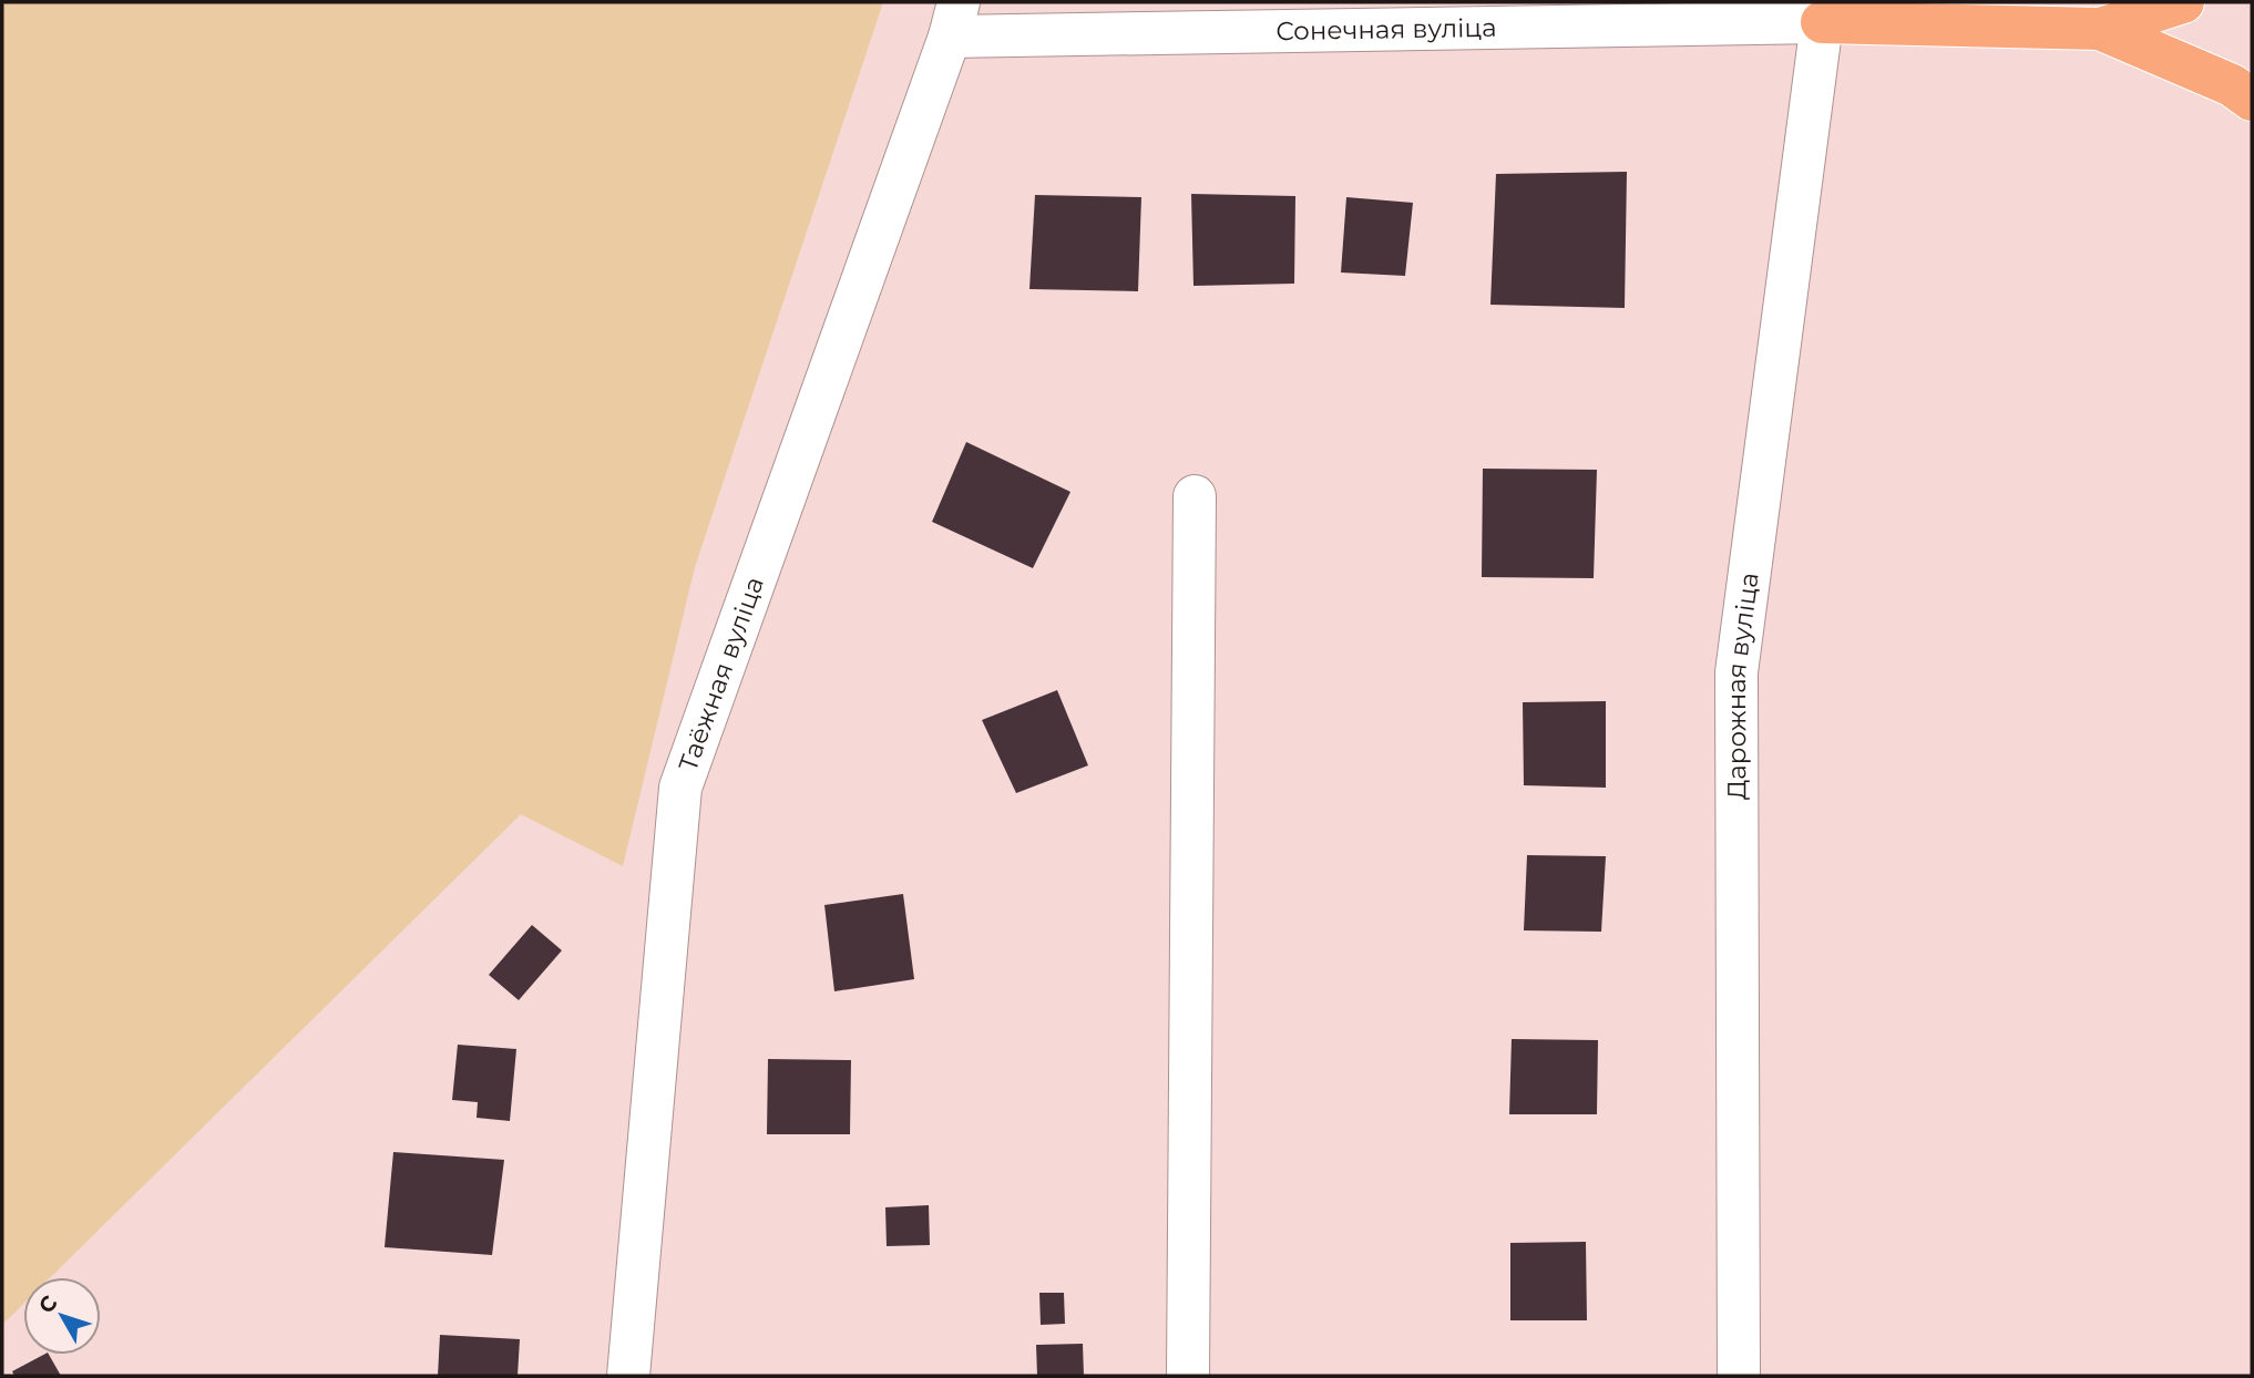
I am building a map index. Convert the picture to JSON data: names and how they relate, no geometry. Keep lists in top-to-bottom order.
{
  "streets": {
    "street": ["Сонечная вуліца", "Таёжная вуліца", "Дарожная вуліца"]
  },
  "crossings": [
    ["Сонечная вуліца", "Таёжная вуліца"],
    ["Сонечная вуліца", "Дарожная вуліца"]
  ],
  "north": "top left"
}
